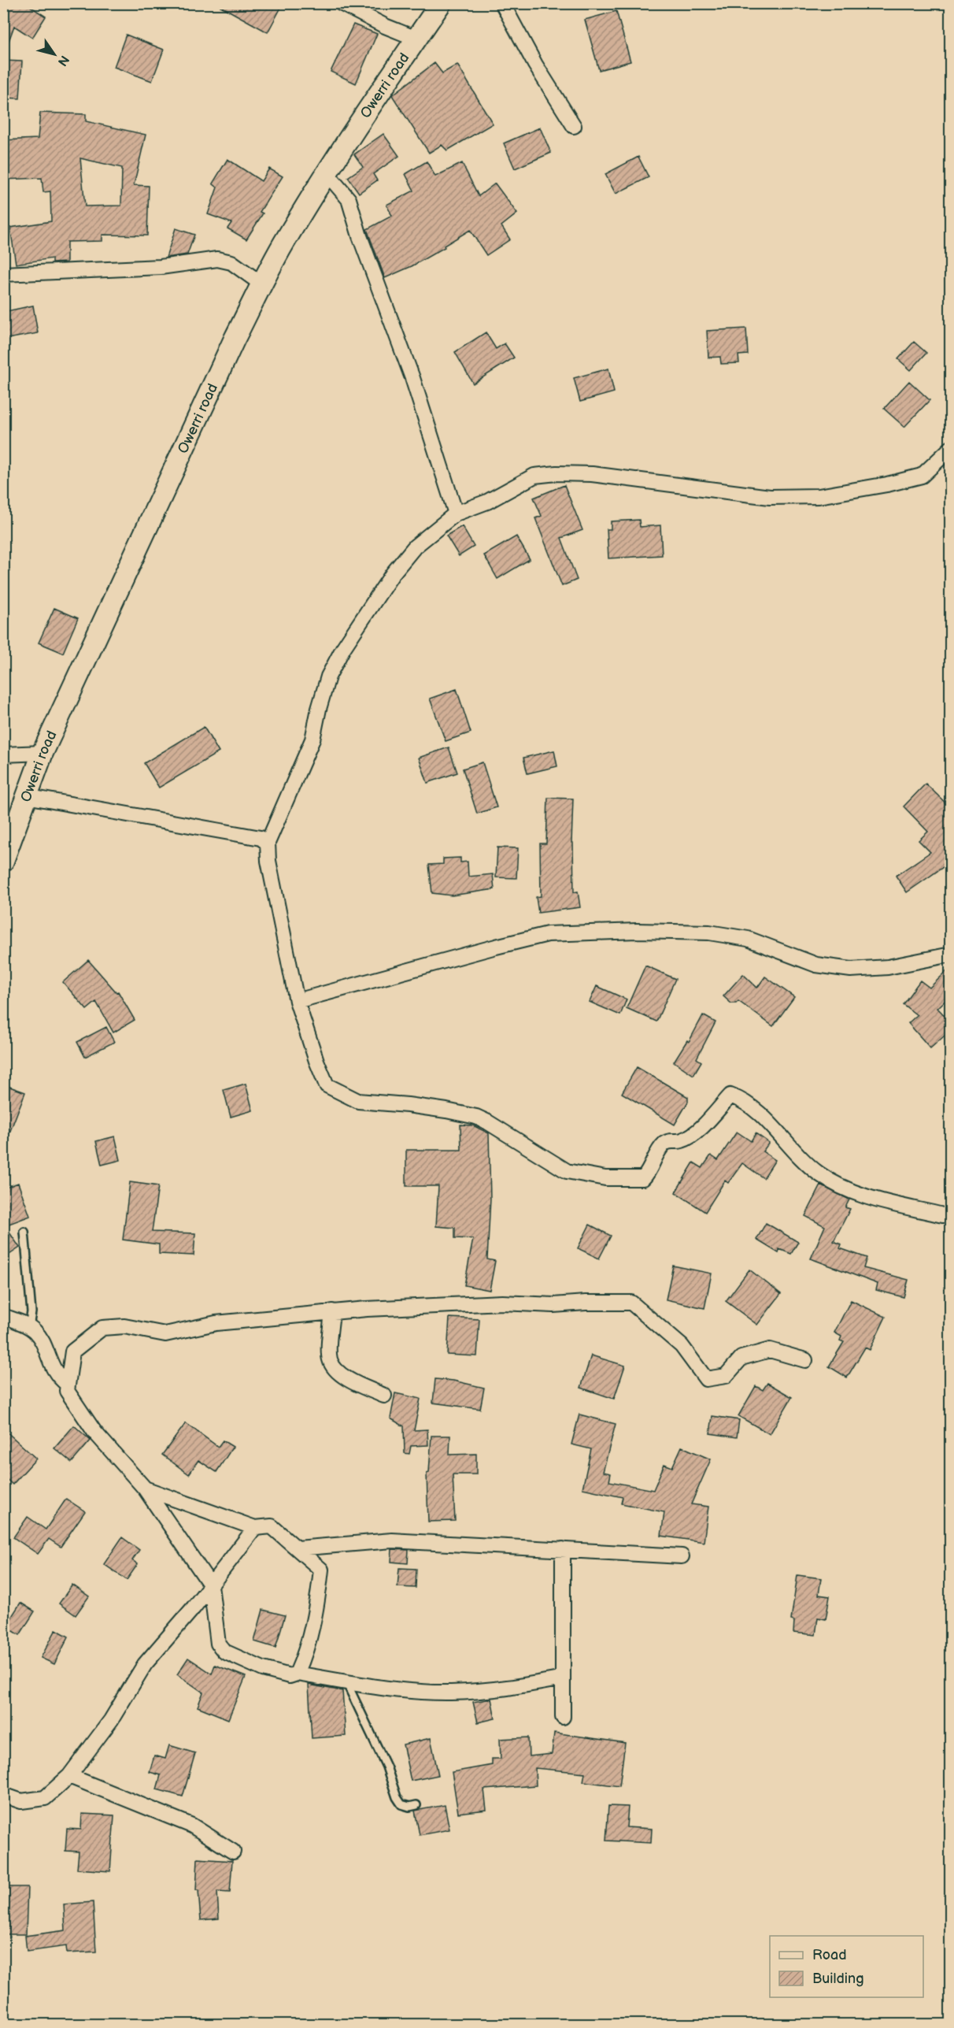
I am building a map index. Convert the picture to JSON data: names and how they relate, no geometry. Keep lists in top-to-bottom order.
{
  "streets": {
    "main road": ["Owerri road"]
  },
  "legend": ["Road", "Building"],
  "north": "bottom right"
}
